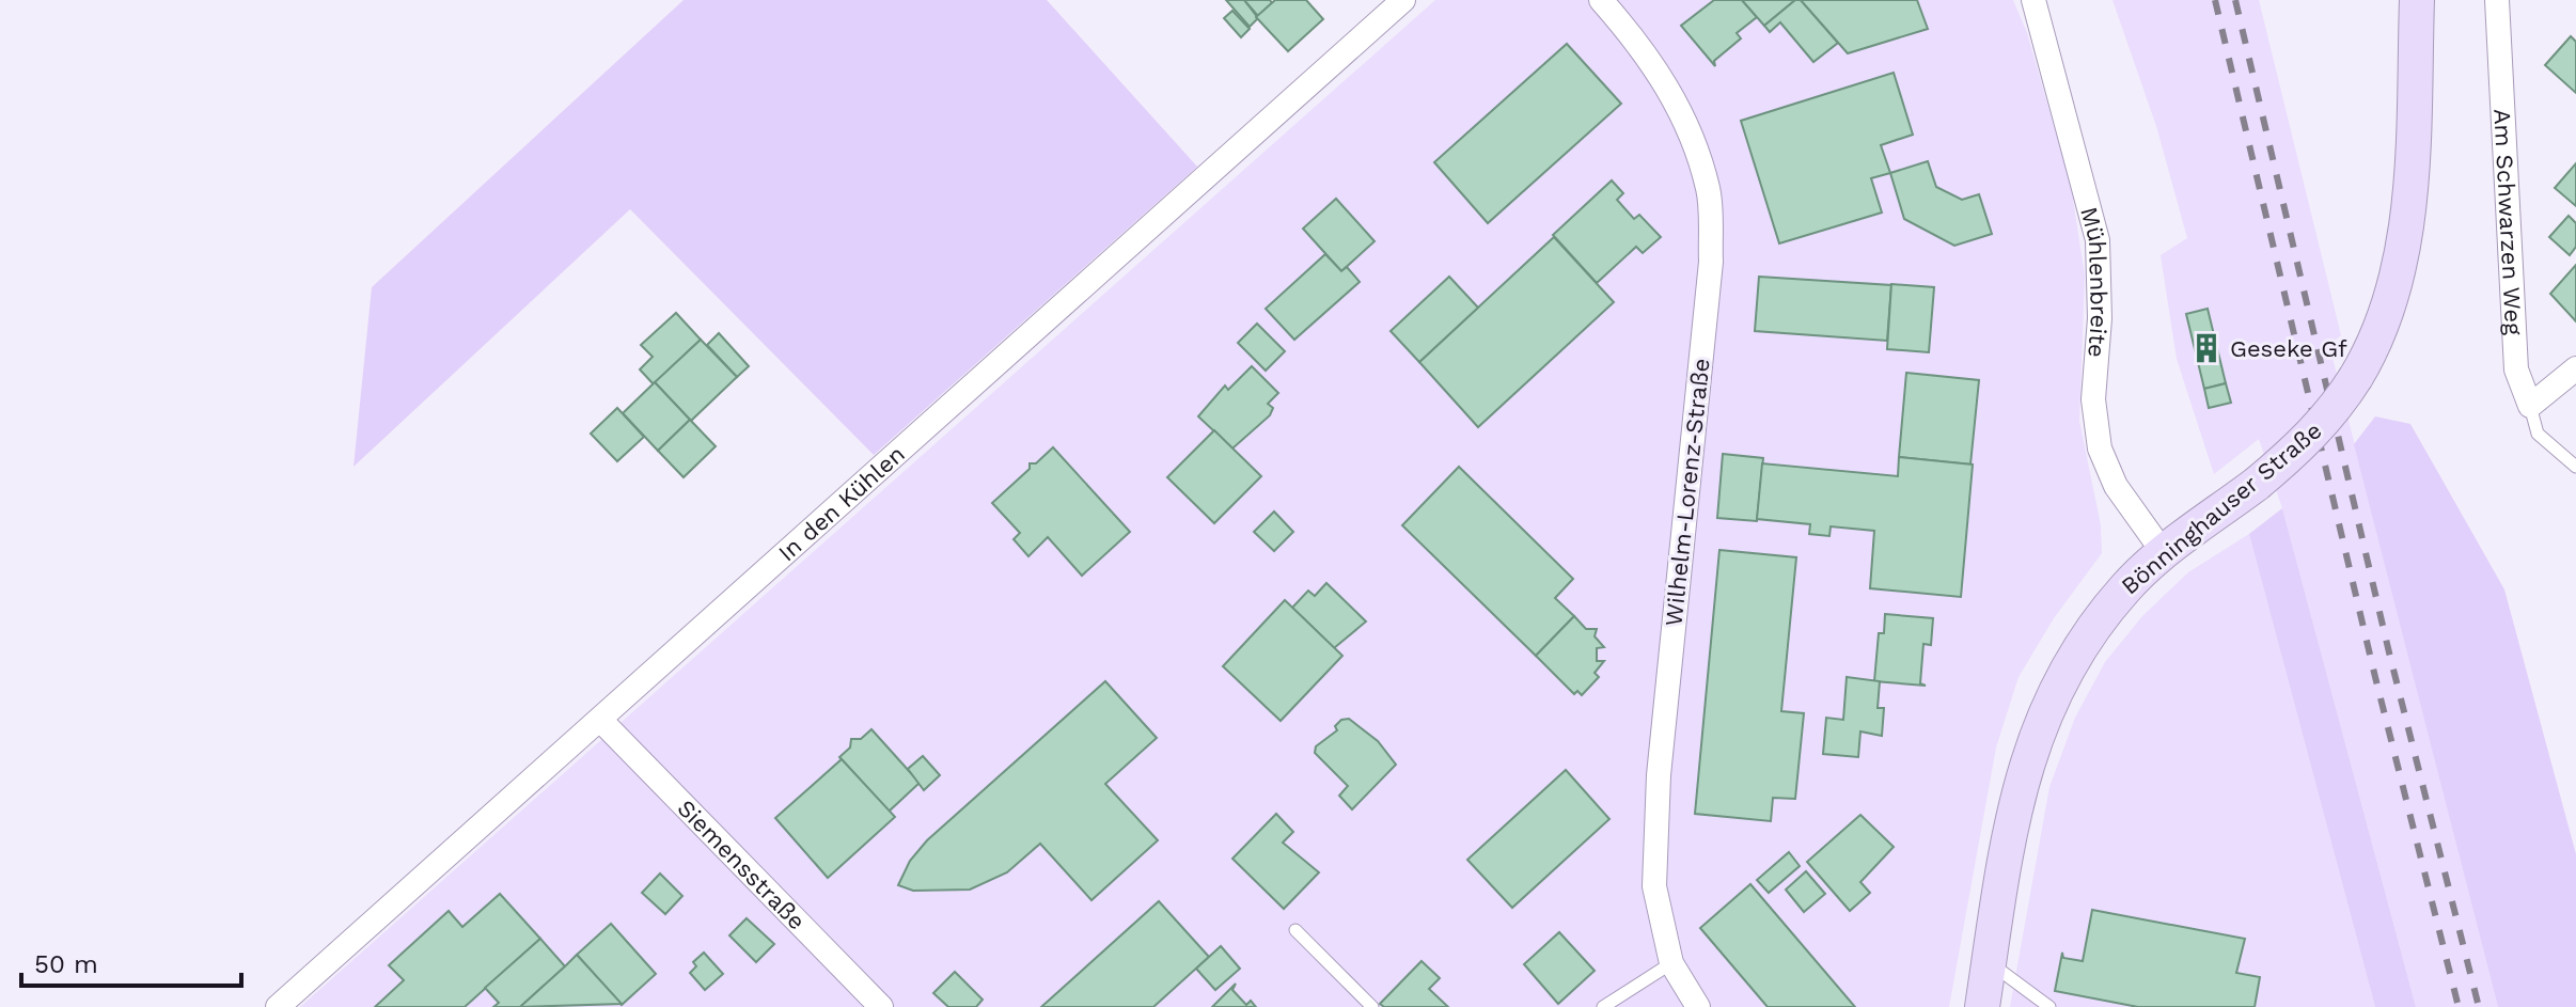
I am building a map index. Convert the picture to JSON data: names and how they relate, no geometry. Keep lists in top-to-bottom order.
{
  "streets": {
    "main road": ["Bönninghauser Straße"],
    "street": [
      "Am Schwarzen Weg",
      "Mühlenbreite",
      "Wilhelm-Lorenz-Straße",
      "In den Kühlen",
      "Siemensstraße"
    ]
  },
  "crossings": [
    ["Mühlenbreite", "Bönninghauser Straße"],
    ["In den Kühlen", "Siemensstraße"]
  ],
  "places": {
    "building": ["Geseke Gf"]
  },
  "scale_bar": "50 m"
}
